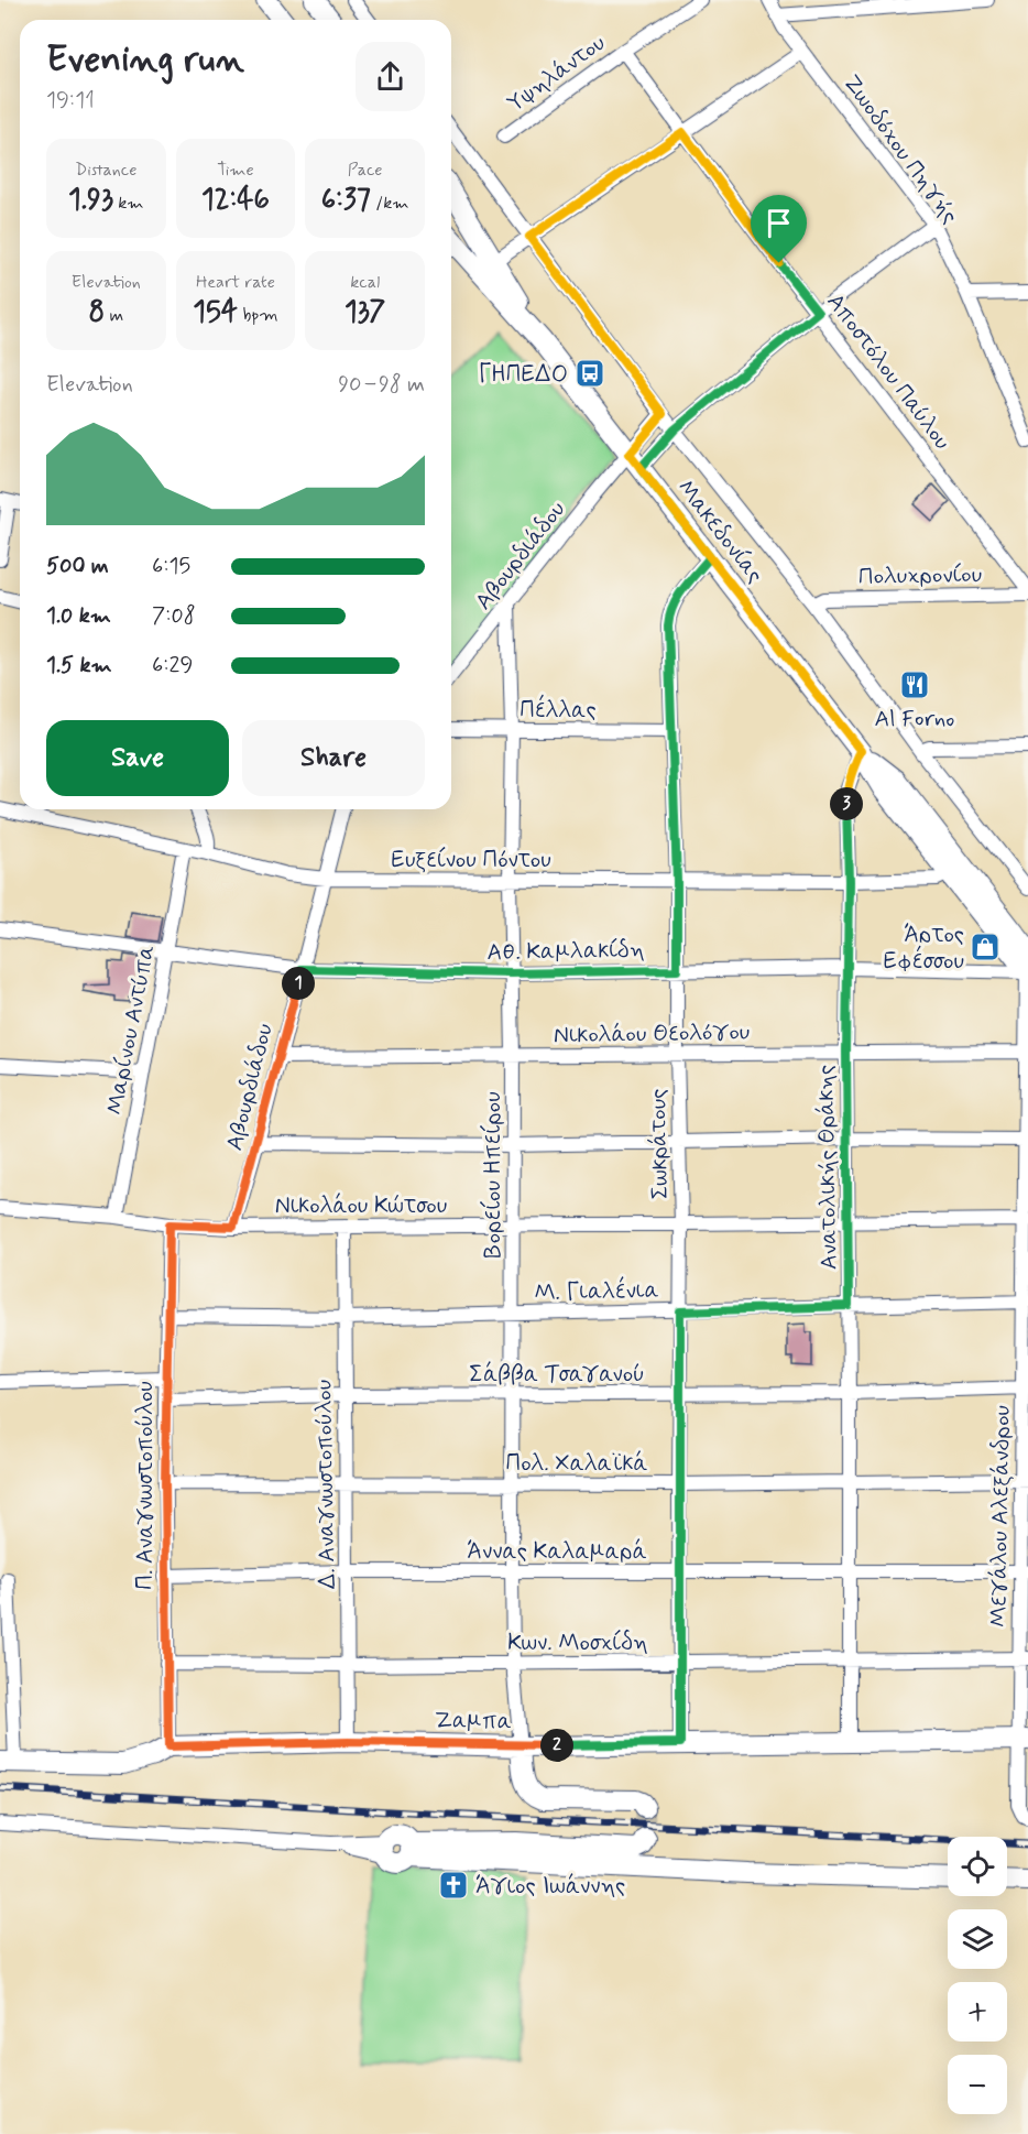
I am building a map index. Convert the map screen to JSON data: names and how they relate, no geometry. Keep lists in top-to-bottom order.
{
  "streets": {
    "street": [
      "Υψηλάντου",
      "Ζωοδόχου Πηγής",
      "Αποστόλου Παύλου",
      "Μακεδονίας",
      "Αβουρδιάδου",
      "Πολυχρονίου",
      "Πέλλας",
      "Ευξείνου Πόντου",
      "Αθ. Καμλακίδη",
      "Μαρίνου Αντύπα",
      "Νικολάου Θεολόγου",
      "Σωκράτους",
      "Ανατολικής Θράκης",
      "Βορείου Ηπείρου",
      "Νικολάου Κώτσου",
      "Μ. Γιαλένια",
      "Σάββα Τσαγανού",
      "Πολ. Χαλαϊκά",
      "Δ. Αναγνωστοπούλου",
      "Π. Αναγνωστοπούλου",
      "Μεγάλου Αλεξάνδρου",
      "Άννας Καλαμαρά",
      "Κων. Μοσχίδη",
      "Ζαμπα"
    ]
  },
  "crossings": [
    ["Υψηλάντου", "Αποστόλου Παύλου"],
    ["Μακεδονίας", "Αβουρδιάδου"],
    ["Μακεδονίας", "Ευξείνου Πόντου"],
    ["Μακεδονίας", "Αθ. Καμλακίδη"],
    ["Μακεδονίας", "Σωκράτους"],
    ["Μακεδονίας", "Ανατολικής Θράκης"],
    ["Μακεδονίας", "Μεγάλου Αλεξάνδρου"],
    ["Αβουρδιάδου", "Ευξείνου Πόντου"],
    ["Αβουρδιάδου", "Αθ. Καμλακίδη"],
    ["Αβουρδιάδου", "Νικολάου Θεολόγου"],
    ["Αβουρδιάδου", "Βορείου Ηπείρου"],
    ["Αβουρδιάδου", "Νικολάου Κώτσου"],
    ["Πέλλας", "Σωκράτους"],
    ["Πέλλας", "Βορείου Ηπείρου"],
    ["Ευξείνου Πόντου", "Μαρίνου Αντύπα"],
    ["Ευξείνου Πόντου", "Σωκράτους"],
    ["Ευξείνου Πόντου", "Ανατολικής Θράκης"],
    ["Ευξείνου Πόντου", "Βορείου Ηπείρου"],
    ["Αθ. Καμλακίδη", "Μαρίνου Αντύπα"],
    ["Αθ. Καμλακίδη", "Σωκράτους"],
    ["Αθ. Καμλακίδη", "Ανατολικής Θράκης"],
    ["Αθ. Καμλακίδη", "Βορείου Ηπείρου"],
    ["Αθ. Καμλακίδη", "Μεγάλου Αλεξάνδρου"],
    ["Μαρίνου Αντύπα", "Νικολάου Κώτσου"],
    ["Νικολάου Θεολόγου", "Σωκράτους"],
    ["Νικολάου Θεολόγου", "Ανατολικής Θράκης"],
    ["Νικολάου Θεολόγου", "Βορείου Ηπείρου"],
    ["Νικολάου Θεολόγου", "Μεγάλου Αλεξάνδρου"],
    ["Σωκράτους", "Νικολάου Κώτσου"],
    ["Σωκράτους", "Μ. Γιαλένια"],
    ["Σωκράτους", "Σάββα Τσαγανού"],
    ["Σωκράτους", "Πολ. Χαλαϊκά"],
    ["Σωκράτους", "Άννας Καλαμαρά"],
    ["Σωκράτους", "Κων. Μοσχίδη"],
    ["Σωκράτους", "Ζαμπα"],
    ["Ανατολικής Θράκης", "Νικολάου Κώτσου"],
    ["Ανατολικής Θράκης", "Μ. Γιαλένια"],
    ["Ανατολικής Θράκης", "Σάββα Τσαγανού"],
    ["Ανατολικής Θράκης", "Πολ. Χαλαϊκά"],
    ["Ανατολικής Θράκης", "Άννας Καλαμαρά"],
    ["Ανατολικής Θράκης", "Κων. Μοσχίδη"],
    ["Ανατολικής Θράκης", "Ζαμπα"],
    ["Βορείου Ηπείρου", "Νικολάου Κώτσου"],
    ["Βορείου Ηπείρου", "Μ. Γιαλένια"],
    ["Βορείου Ηπείρου", "Σάββα Τσαγανού"],
    ["Βορείου Ηπείρου", "Πολ. Χαλαϊκά"],
    ["Βορείου Ηπείρου", "Άννας Καλαμαρά"],
    ["Βορείου Ηπείρου", "Κων. Μοσχίδη"],
    ["Βορείου Ηπείρου", "Ζαμπα"],
    ["Νικολάου Κώτσου", "Δ. Αναγνωστοπούλου"],
    ["Νικολάου Κώτσου", "Π. Αναγνωστοπούλου"],
    ["Νικολάου Κώτσου", "Μεγάλου Αλεξάνδρου"],
    ["Μ. Γιαλένια", "Δ. Αναγνωστοπούλου"],
    ["Μ. Γιαλένια", "Π. Αναγνωστοπούλου"],
    ["Μ. Γιαλένια", "Μεγάλου Αλεξάνδρου"],
    ["Σάββα Τσαγανού", "Δ. Αναγνωστοπούλου"],
    ["Σάββα Τσαγανού", "Π. Αναγνωστοπούλου"],
    ["Σάββα Τσαγανού", "Μεγάλου Αλεξάνδρου"],
    ["Πολ. Χαλαϊκά", "Δ. Αναγνωστοπούλου"],
    ["Πολ. Χαλαϊκά", "Π. Αναγνωστοπούλου"],
    ["Πολ. Χαλαϊκά", "Μεγάλου Αλεξάνδρου"],
    ["Δ. Αναγνωστοπούλου", "Άννας Καλαμαρά"],
    ["Δ. Αναγνωστοπούλου", "Κων. Μοσχίδη"],
    ["Δ. Αναγνωστοπούλου", "Ζαμπα"],
    ["Π. Αναγνωστοπούλου", "Άννας Καλαμαρά"],
    ["Π. Αναγνωστοπούλου", "Κων. Μοσχίδη"],
    ["Π. Αναγνωστοπούλου", "Ζαμπα"],
    ["Μεγάλου Αλεξάνδρου", "Άννας Καλαμαρά"],
    ["Μεγάλου Αλεξάνδρου", "Κων. Μοσχίδη"],
    ["Μεγάλου Αλεξάνδρου", "Ζαμπα"]
  ],
  "places": {
    "bus stop": ["ΓΗΠΕΔΟ"],
    "restaurant": ["Al Forno"],
    "shop": ["Άρτος Εφέσσου"],
    "church": ["Άγιος Ιωάννης"]
  },
  "page": {
    "heading": ["Evening run", "19:11"],
    "stats": [
      ["Distance", "1.93 km"],
      ["Time", "12:46"],
      ["Pace", "6:37 /km"],
      ["Elevation", "8 m"],
      ["Heart rate", "154 bpm"],
      ["kcal", "137"]
    ],
    "chart": ["Elevation", "90–98 m"],
    "list": [
      {
        "name": "500 m",
        "note": "6:15"
      },
      {
        "name": "1.0 km",
        "note": "7:08"
      },
      {
        "name": "1.5 km",
        "note": "6:29"
      }
    ],
    "buttons": ["Save", "Share"],
    "pins": ["3", "1", "2"],
    "map_buttons": ["+", "−"]
  }
}
